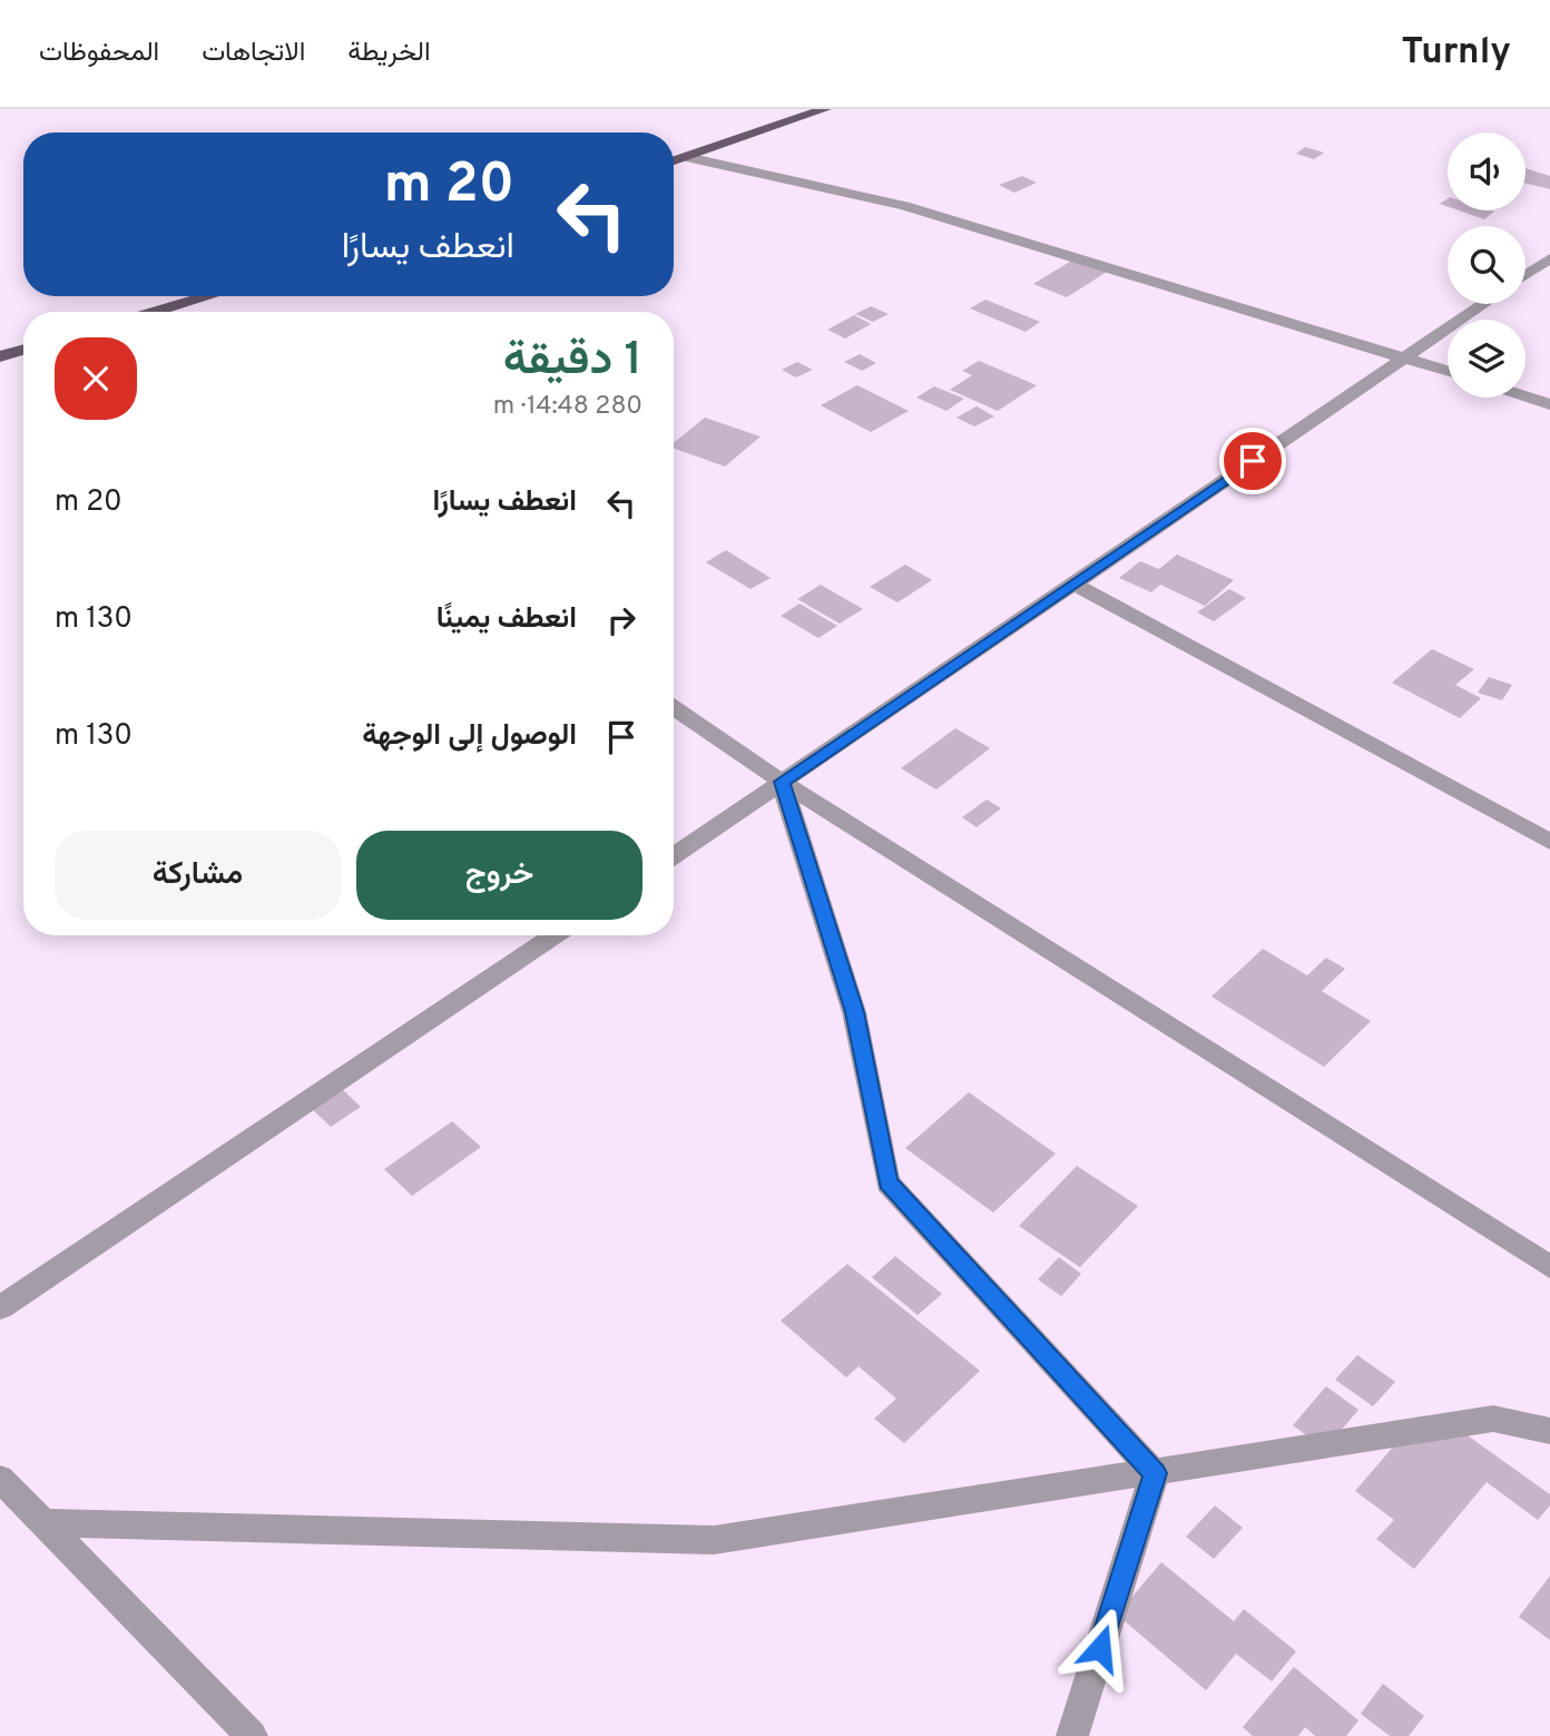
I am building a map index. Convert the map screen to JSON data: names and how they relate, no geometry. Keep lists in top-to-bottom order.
{
  "page": {
    "header": "Turnly",
    "nav": ["الخريطة", "الاتجاهات", "المحفوظات"],
    "turn": ["20 m", "انعطف يسارًا"],
    "heading": ["1 دقيقة", "280 m · 14:48"],
    "list": [
      {
        "name": "انعطف يسارًا",
        "value": "20 m"
      },
      {
        "name": "انعطف يمينًا",
        "value": "130 m"
      },
      {
        "name": "الوصول إلى الوجهة",
        "value": "130 m"
      }
    ],
    "buttons": ["خروج", "مشاركة"]
  }
}
